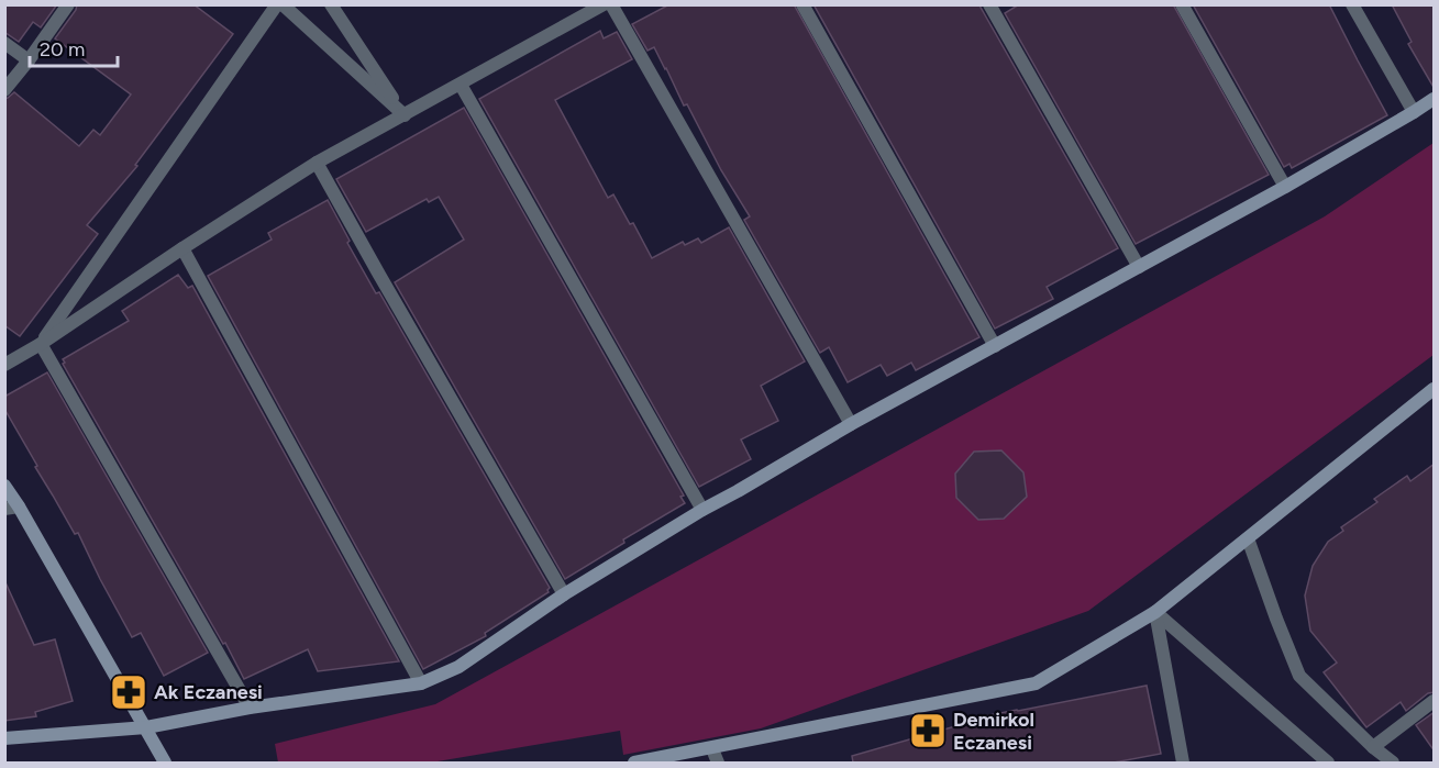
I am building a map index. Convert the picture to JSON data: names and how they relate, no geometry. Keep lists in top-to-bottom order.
{
  "places": {
    "pharmacy": ["Ak Eczanesi", "Demirkol Eczanesi"]
  },
  "scale_bar": "20 m"
}
